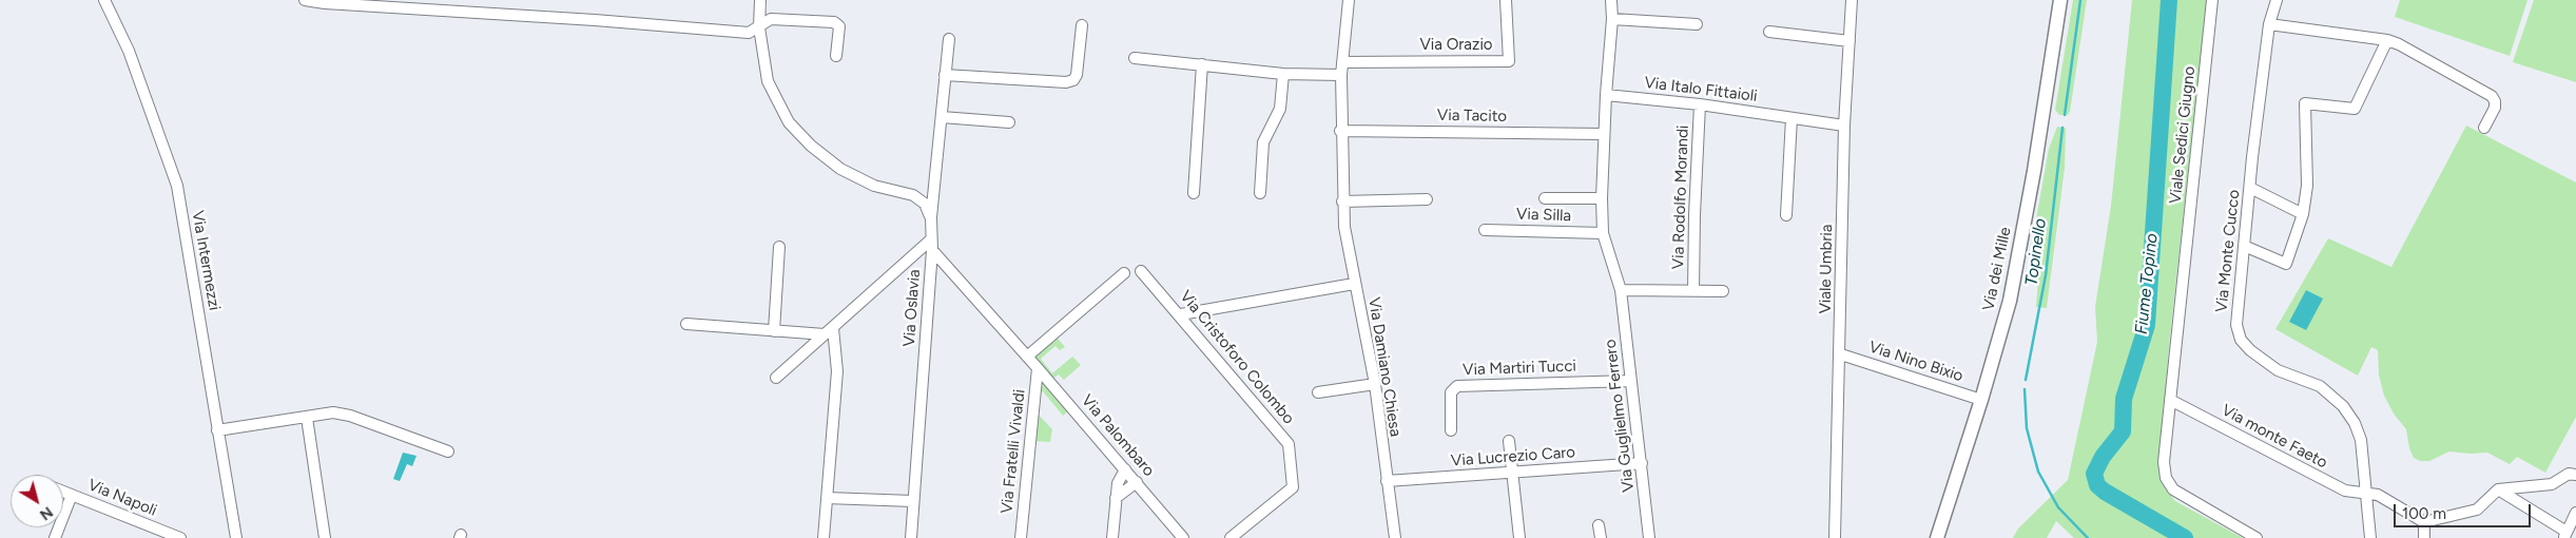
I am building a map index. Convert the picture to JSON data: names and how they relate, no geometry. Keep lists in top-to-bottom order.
{
  "streets": {
    "main road": ["Via dei Mille"],
    "street": [
      "Via Orazio",
      "Via Italo Fittaioli",
      "Via Tacito",
      "Viale Sedici Giugno",
      "Via Rodolfo Morandi",
      "Via Silla",
      "Via Monte Cucco",
      "Via Intermezzi",
      "Viale Umbria",
      "Via Oslavia",
      "Via Cristoforo Colombo",
      "Via Nino Bixio",
      "Via Damiano Chiesa",
      "Via Martiri Tucci",
      "Via Guglielmo Ferrero",
      "Via Palombaro",
      "Via monte Faeto",
      "Via Fratelli Vivaldi",
      "Via Lucrezio Caro",
      "Via Napoli"
    ]
  },
  "crossings": [
    ["Via Orazio", "Via Damiano Chiesa"],
    ["Via Italo Fittaioli", "Via Rodolfo Morandi"],
    ["Via Italo Fittaioli", "Viale Umbria"],
    ["Via Italo Fittaioli", "Via Guglielmo Ferrero"],
    ["Via Tacito", "Via Damiano Chiesa"],
    ["Via Tacito", "Via Guglielmo Ferrero"],
    ["Viale Sedici Giugno", "Via monte Faeto"],
    ["Via Silla", "Via Guglielmo Ferrero"],
    ["Via Monte Cucco", "Via monte Faeto"],
    ["Viale Umbria", "Via Nino Bixio"],
    ["Via dei Mille", "Via Nino Bixio"],
    ["Via Oslavia", "Via Palombaro"],
    ["Via Damiano Chiesa", "Via Lucrezio Caro"],
    ["Via Martiri Tucci", "Via Guglielmo Ferrero"],
    ["Via Guglielmo Ferrero", "Via Lucrezio Caro"],
    ["Via Palombaro", "Via Fratelli Vivaldi"]
  ],
  "water": ["Topinello", "Fiume Topino"],
  "scale_bar": "100 m",
  "north": "bottom right"
}
